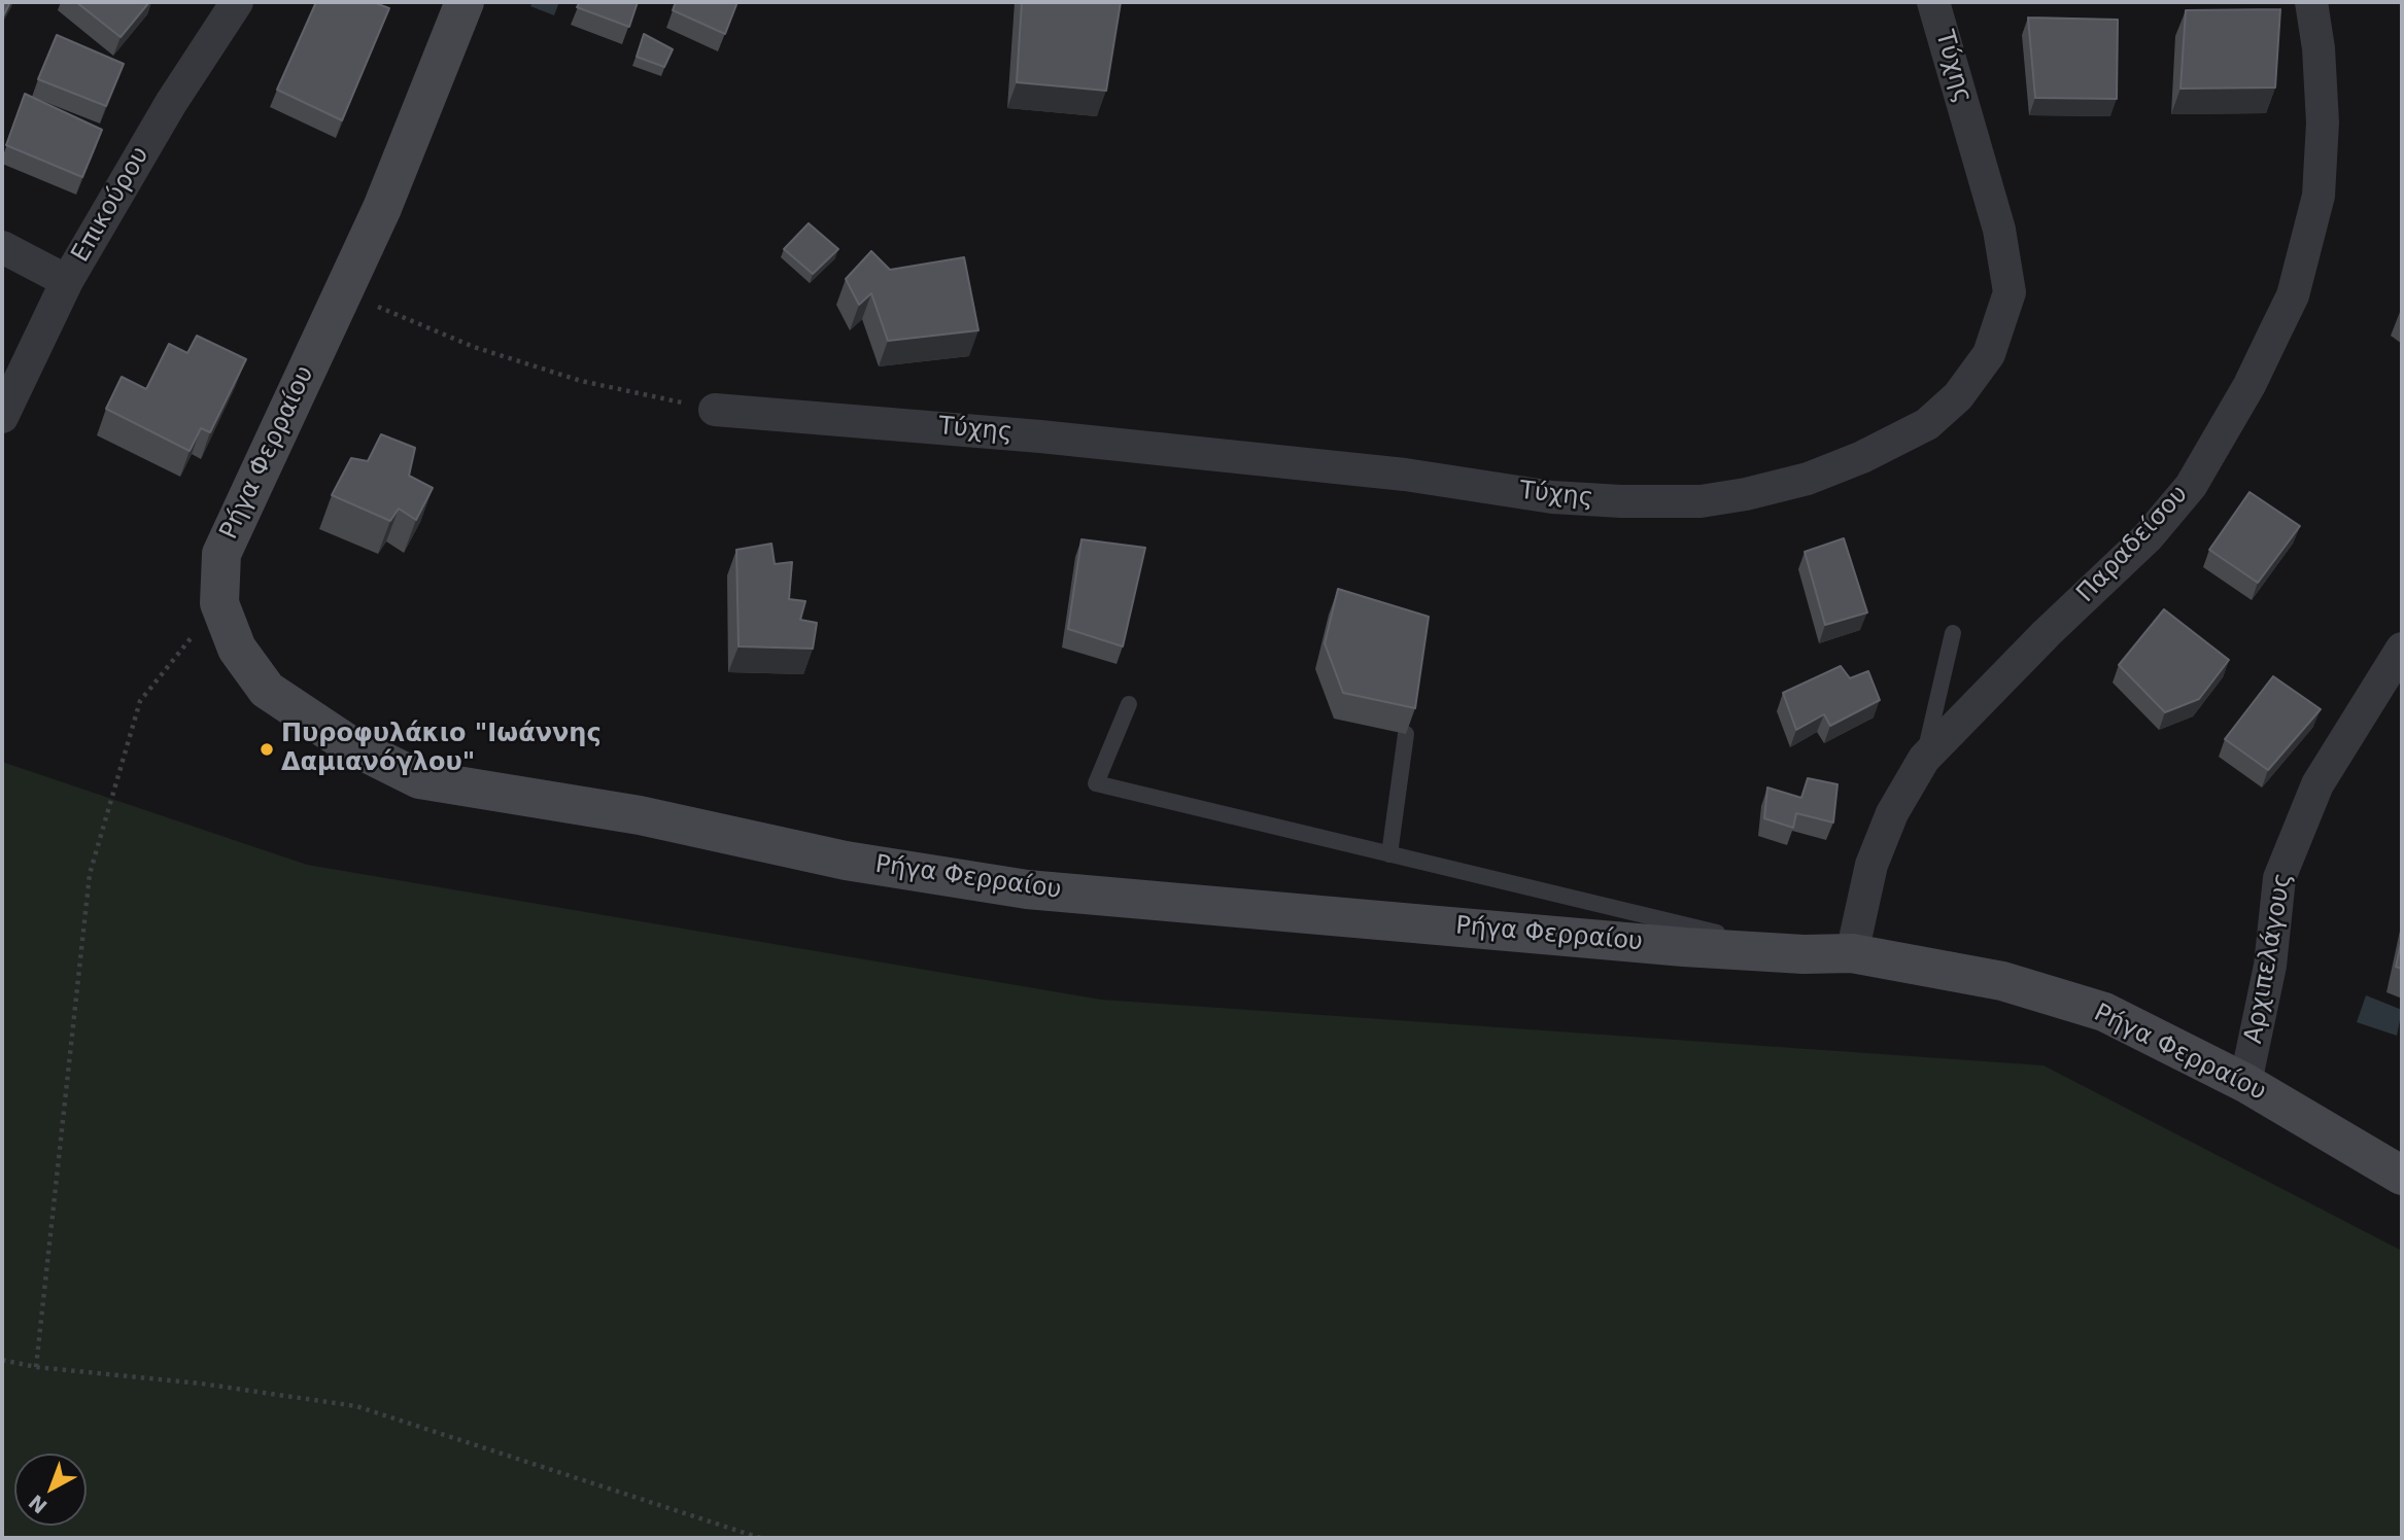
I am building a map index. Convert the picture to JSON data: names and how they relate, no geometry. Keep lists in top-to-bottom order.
{
  "streets": {
    "street": [
      "Τύχης",
      "Επικούρου",
      "Ρήγα Φερραίου",
      "Παραδείσου",
      "Αρχιπελάγους"
    ]
  },
  "crossings": [
    ["Ρήγα Φερραίου", "Παραδείσου"],
    ["Ρήγα Φερραίου", "Αρχιπελάγους"]
  ],
  "places": ["Πυροφυλάκιο \"Ιωάννης Δαμιανόγλου\""],
  "north": "bottom left"
}
